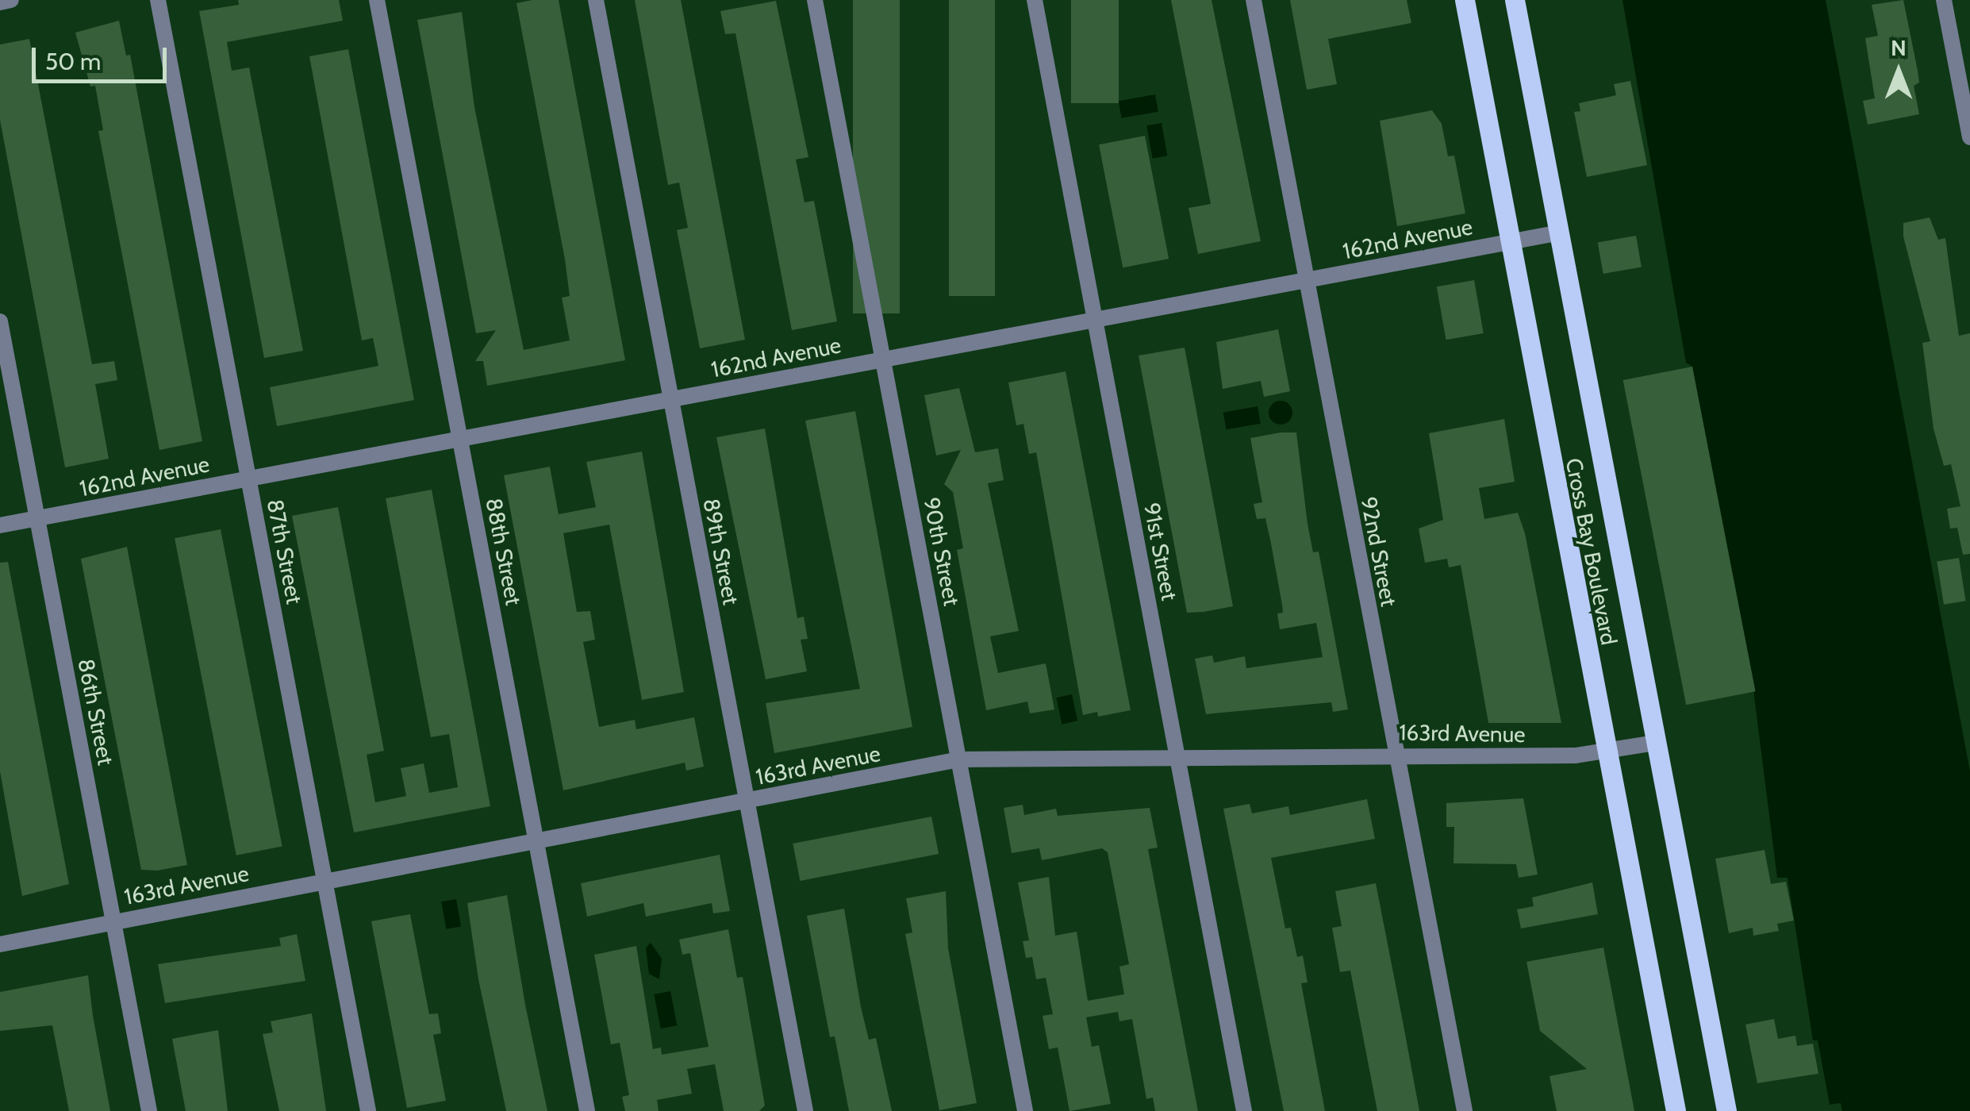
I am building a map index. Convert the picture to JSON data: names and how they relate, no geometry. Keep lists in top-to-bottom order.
{
  "streets": {
    "main road": ["Cross Bay Boulevard"],
    "street": [
      "162nd Avenue",
      "87th Street",
      "88th Street",
      "89th Street",
      "90th Street",
      "91st Street",
      "92nd Street",
      "86th Street",
      "163rd Avenue"
    ]
  },
  "crossings": [
    ["162nd Avenue", "87th Street"],
    ["162nd Avenue", "88th Street"],
    ["162nd Avenue", "89th Street"],
    ["162nd Avenue", "90th Street"],
    ["162nd Avenue", "91st Street"],
    ["162nd Avenue", "92nd Street"],
    ["162nd Avenue", "Cross Bay Boulevard"],
    ["162nd Avenue", "86th Street"],
    ["87th Street", "163rd Avenue"],
    ["88th Street", "163rd Avenue"],
    ["89th Street", "163rd Avenue"],
    ["90th Street", "163rd Avenue"],
    ["91st Street", "163rd Avenue"],
    ["92nd Street", "163rd Avenue"],
    ["Cross Bay Boulevard", "163rd Avenue"],
    ["86th Street", "163rd Avenue"]
  ],
  "scale_bar": "50 m",
  "north": "top"
}
